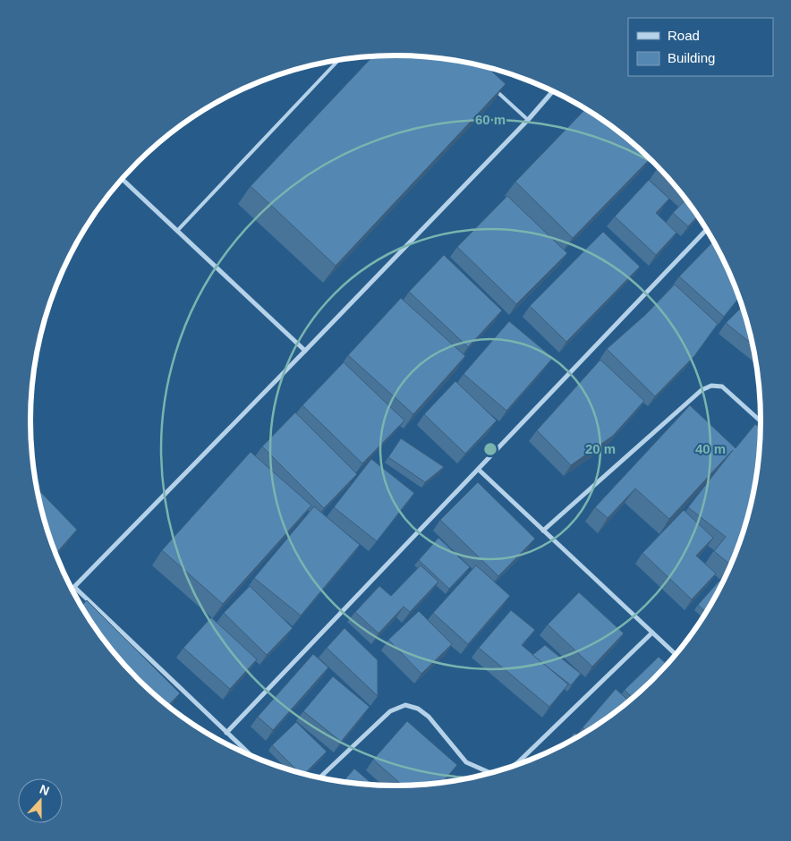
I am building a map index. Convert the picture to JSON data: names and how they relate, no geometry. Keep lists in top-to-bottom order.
{
  "legend": ["Road", "Building"],
  "north": "top",
  "rings": ["60 m", "20 m", "40 m"]
}
